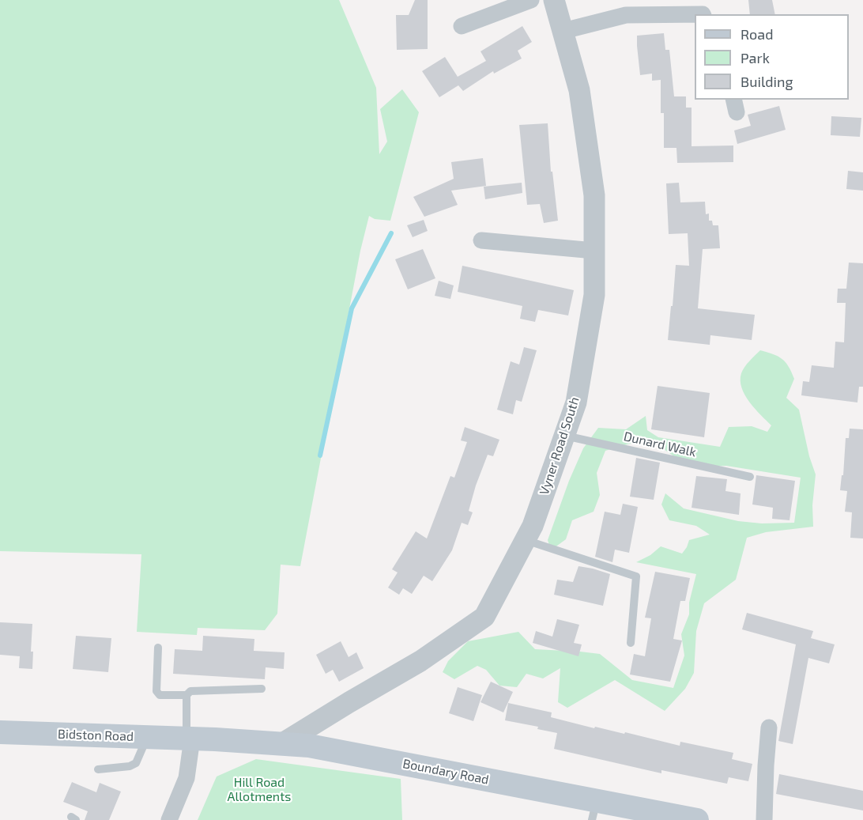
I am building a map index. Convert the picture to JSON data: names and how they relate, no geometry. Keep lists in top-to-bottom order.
{
  "streets": {
    "main road": ["Bidston Road", "Boundary Road"],
    "street": ["Vyner Road South"],
    "lane": ["Dunard Walk"]
  },
  "crossings": [
    ["Dunard Walk", "Vyner Road South"],
    ["Vyner Road South", "Boundary Road"],
    ["Bidston Road", "Boundary Road"]
  ],
  "parks": ["Hill Road Allotments"],
  "legend": ["Road", "Park", "Building"]
}
